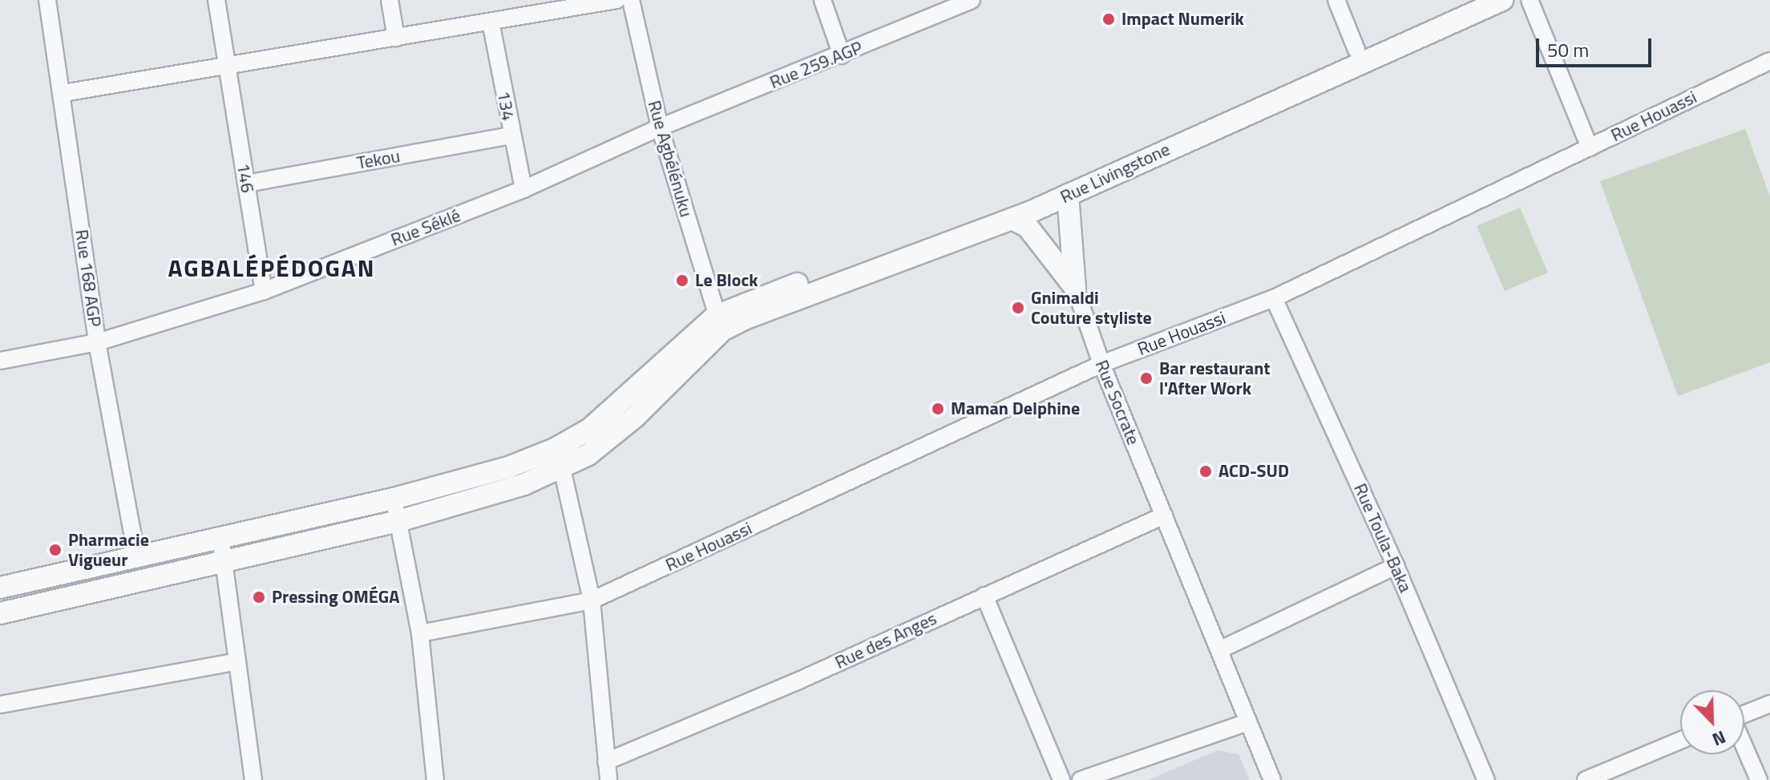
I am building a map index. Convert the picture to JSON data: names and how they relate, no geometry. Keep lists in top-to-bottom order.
{
  "streets": {
    "street": [
      "Rue 259.AGP",
      "134",
      "Rue Houassi",
      "Rue Agbélénuku",
      "Tekou",
      "Rue Livingstone",
      "146",
      "Rue Séklé",
      "Rue 168 AGP",
      "Rue Socrate",
      "Rue Toula-Baka",
      "Rue des Anges"
    ]
  },
  "crossings": [
    ["Rue 259.AGP", "Rue Agbélénuku"],
    ["Rue 259.AGP", "Rue Séklé"],
    ["134", "Tekou"],
    ["134", "Rue Séklé"],
    ["Rue Houassi", "Rue Socrate"],
    ["Rue Houassi", "Rue Toula-Baka"],
    ["Rue Agbélénuku", "Rue Livingstone"],
    ["Rue Agbélénuku", "Rue Séklé"],
    ["Tekou", "146"],
    ["146", "Rue Séklé"],
    ["Rue Séklé", "Rue 168 AGP"],
    ["Rue Socrate", "Rue des Anges"]
  ],
  "districts": ["AGBALÉPÉDOGAN"],
  "places": [
    "Impact Numerik",
    "Le Block",
    "Gnimaldi Couture styliste",
    "Bar restaurant l'After Work",
    "Maman Delphine",
    "ACD-SUD",
    "Pharmacie Vigueur",
    "Pressing OMÉGA"
  ],
  "scale_bar": "50 m",
  "north": "bottom right"
}
